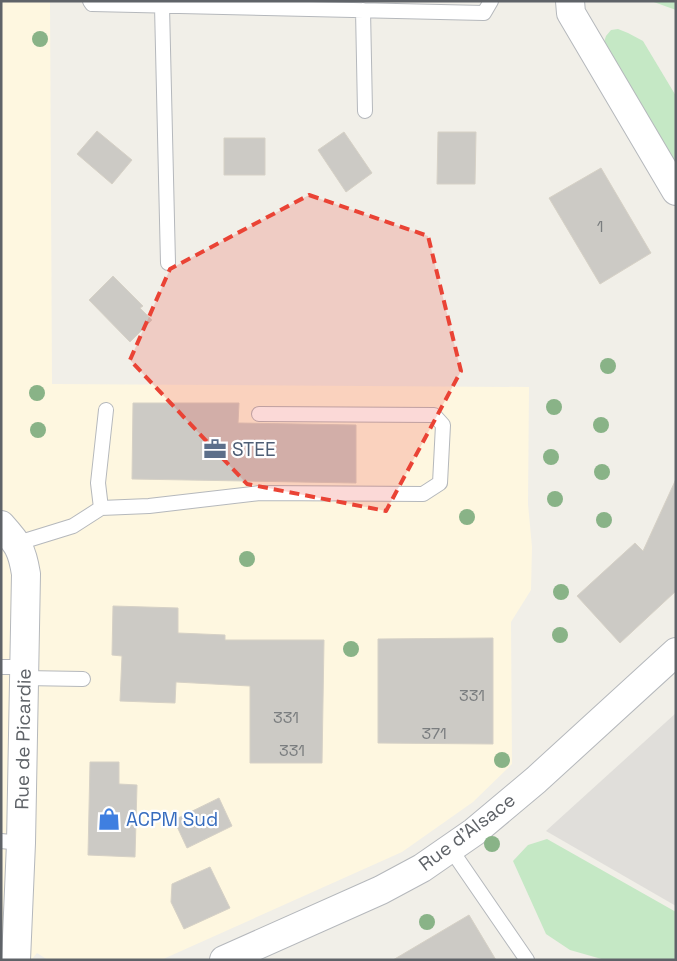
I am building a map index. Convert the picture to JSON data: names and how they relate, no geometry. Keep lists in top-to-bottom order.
{
  "streets": {
    "street": ["Rue de Picardie", "Rue d'Alsace"]
  },
  "places": {
    "office": ["STEE"],
    "shop": ["ACPM Sud"]
  },
  "house_numbers": [
    "1",
    "331",
    "331",
    "371",
    "331"
  ]
}
